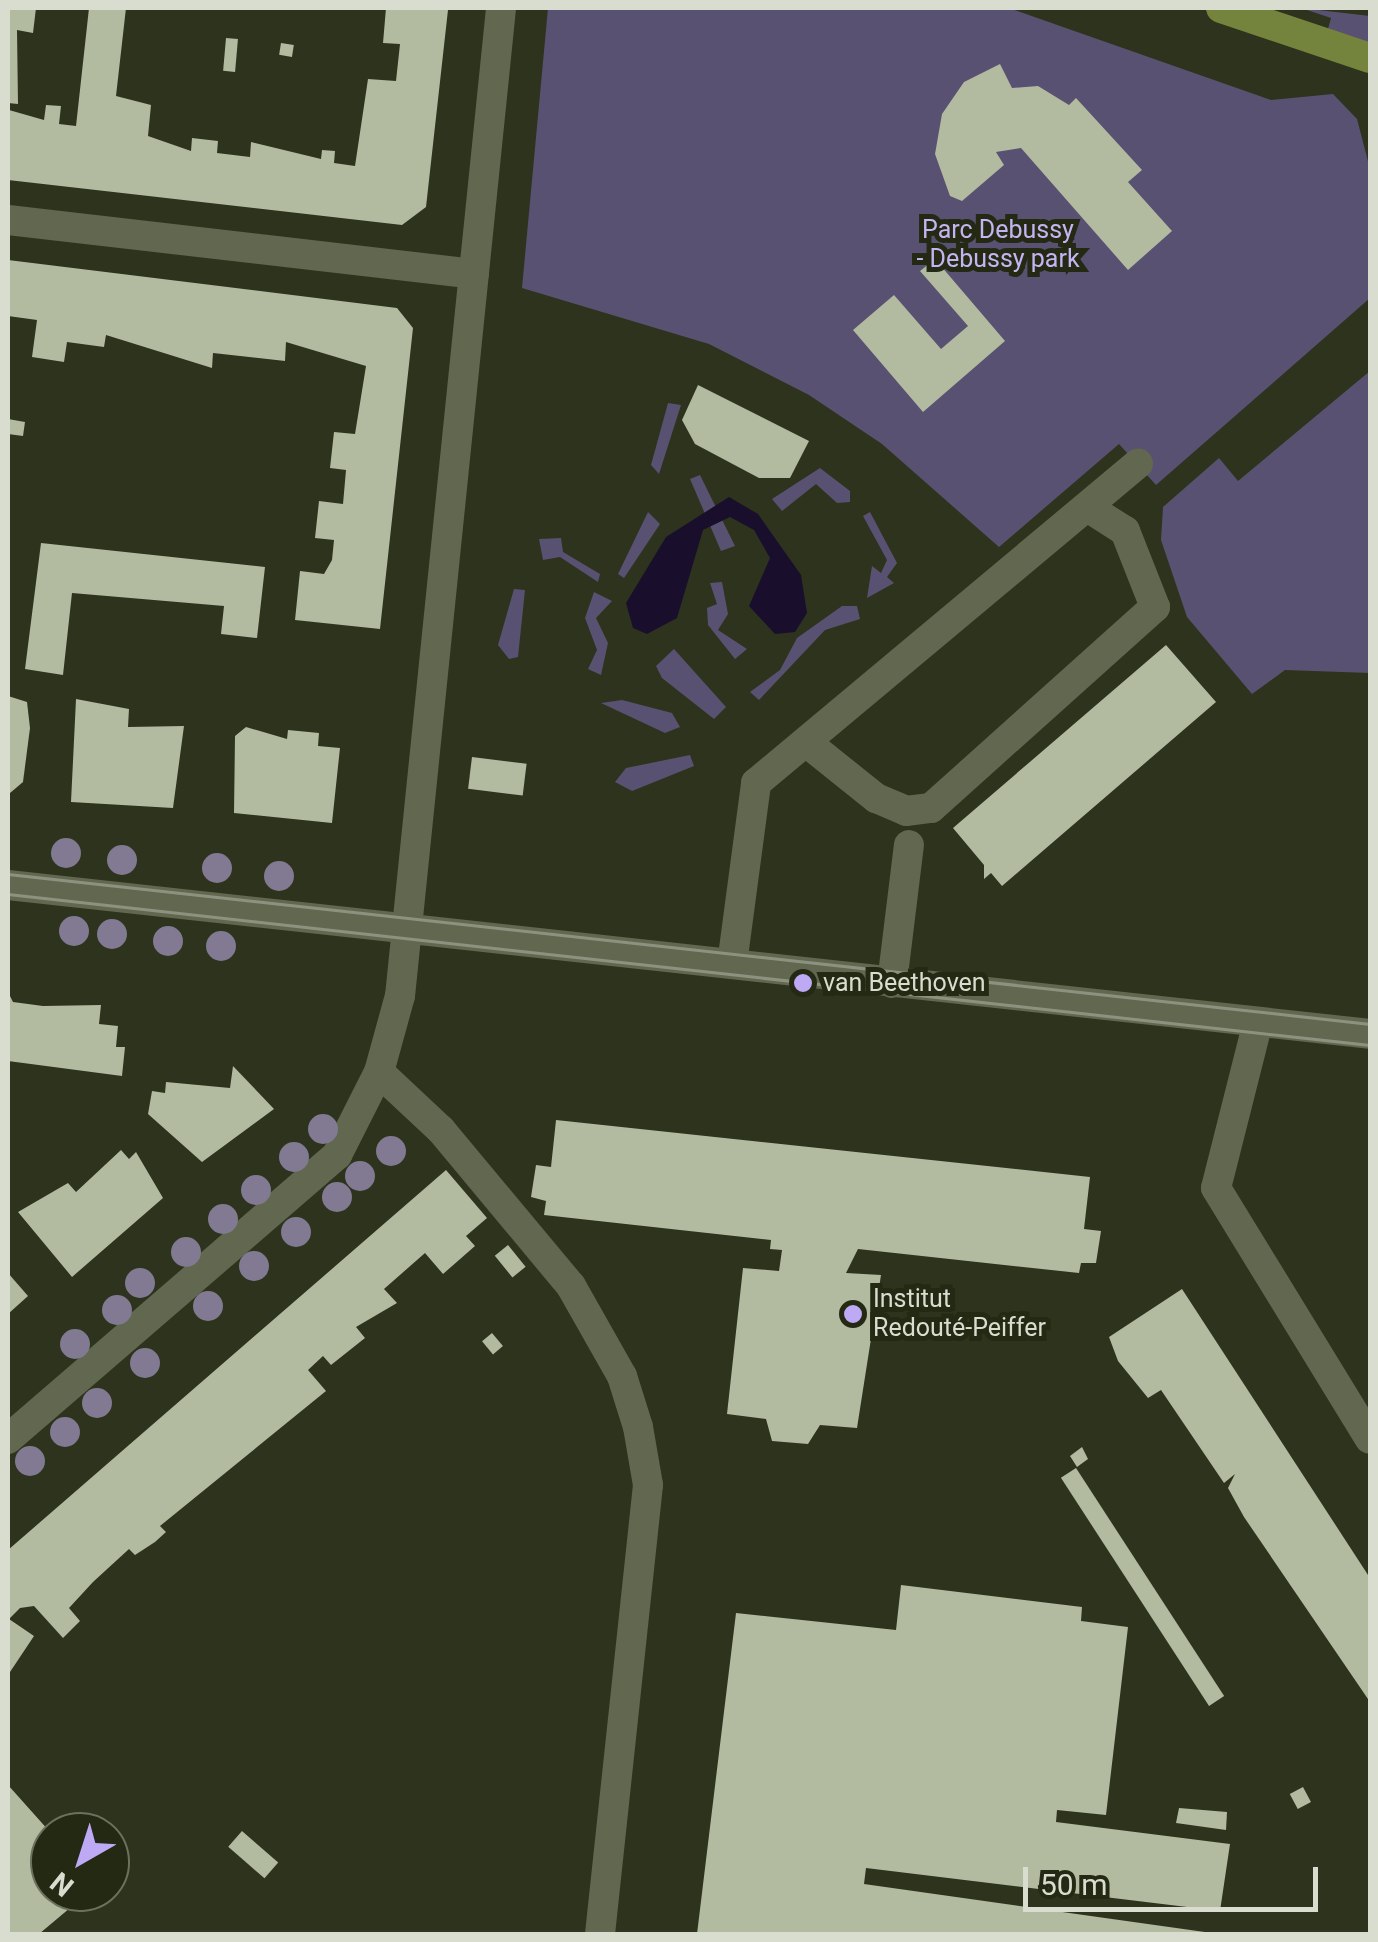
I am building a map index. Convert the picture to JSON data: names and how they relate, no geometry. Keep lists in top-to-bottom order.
{
  "parks": ["Parc Debussy - Debussy park"],
  "places": ["van Beethoven", "Institut Redouté-Peiffer"],
  "scale_bar": "50 m",
  "north": "bottom left"
}
